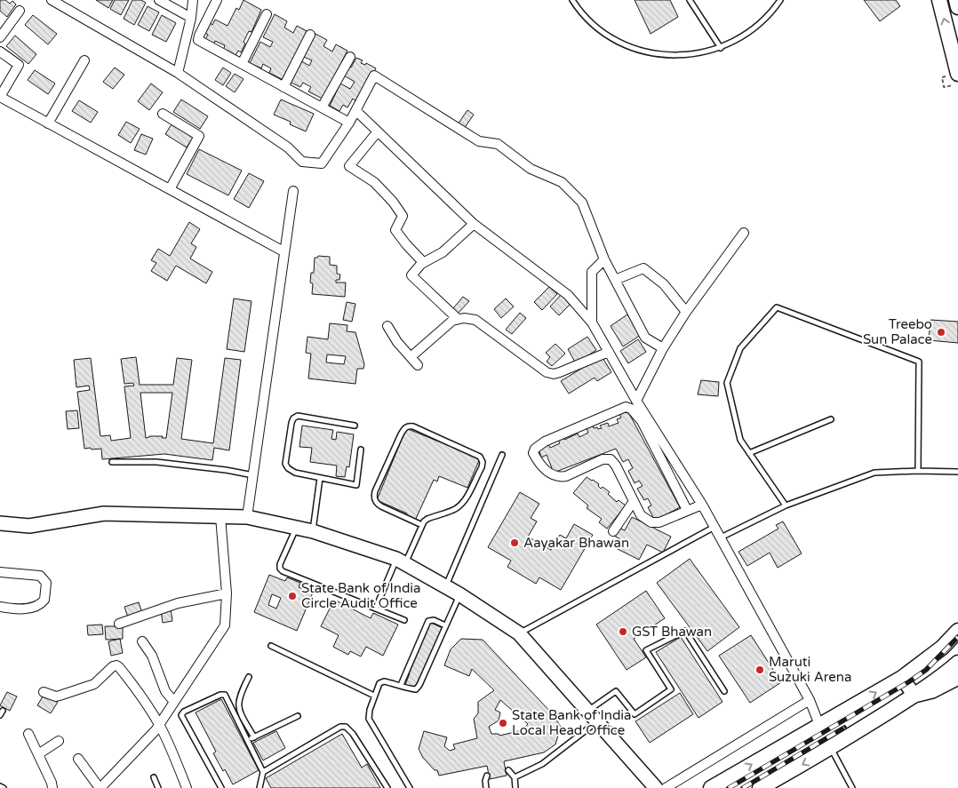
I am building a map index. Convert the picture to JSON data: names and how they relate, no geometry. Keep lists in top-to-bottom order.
{
  "places": [
    "Treebo Sun Palace",
    "Aayakar Bhawan",
    "State Bank of India Circle Audit Office",
    "GST Bhawan",
    "Maruti Suzuki Arena",
    "State Bank of India Local Head Office"
  ]
}
